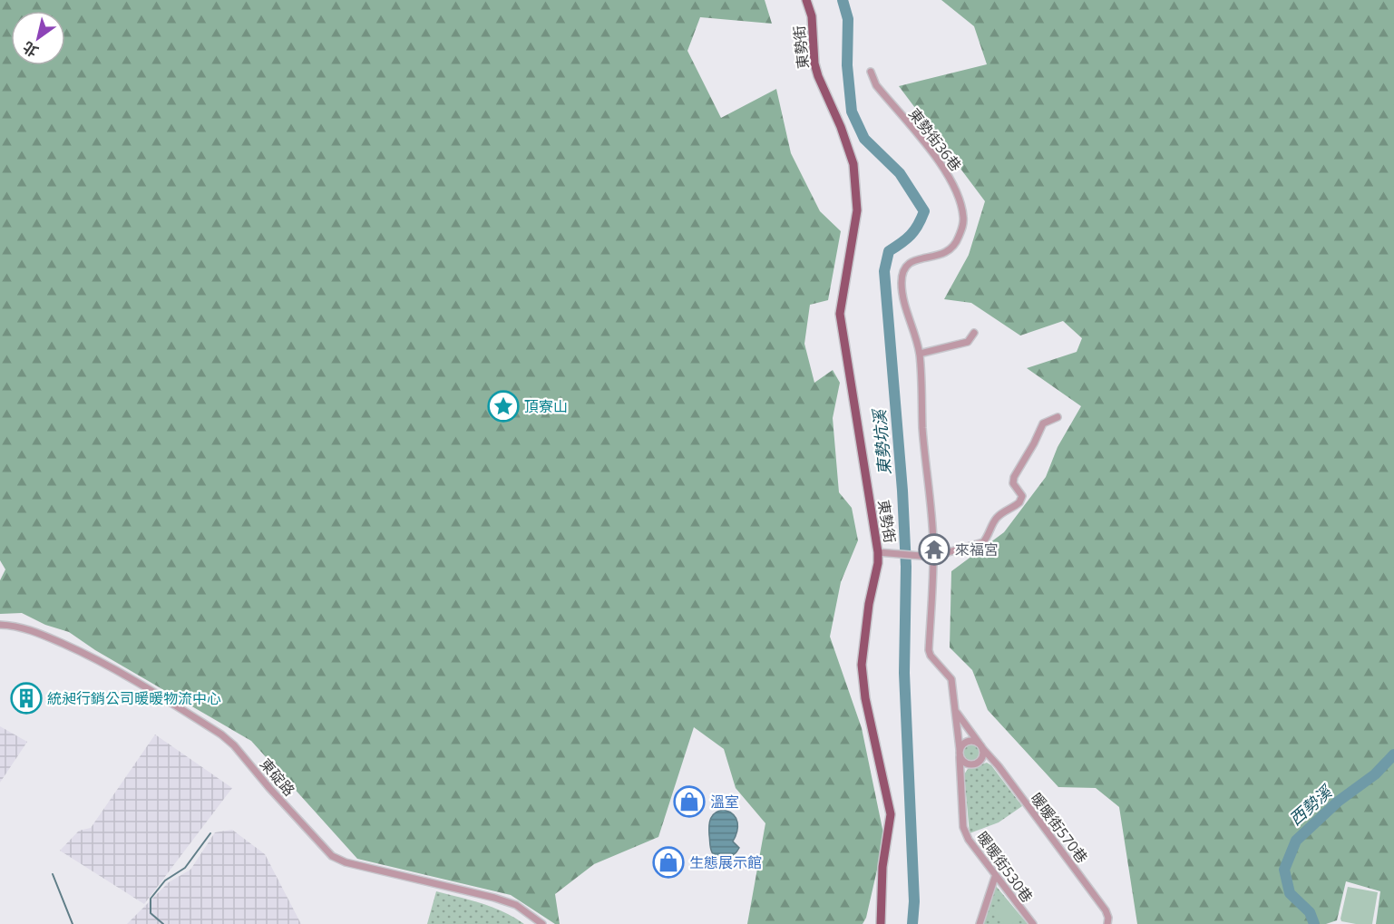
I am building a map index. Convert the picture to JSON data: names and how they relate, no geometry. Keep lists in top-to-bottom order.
{
  "streets": {
    "main road": ["東勢街"],
    "street": [
      "東勢街36巷",
      "東碇路",
      "暖暖街570巷",
      "暖暖街530巷"
    ]
  },
  "crossings": [
    ["暖暖街570巷", "暖暖街530巷"]
  ],
  "water": ["東勢坑溪", "西勢溪"],
  "places": {
    "place": ["頂寮山"],
    "temple": ["來福宮"],
    "building": ["統昶行銷公司暖暖物流中心"],
    "shop": ["溫室", "生態展示館"]
  },
  "north": "bottom left"
}
